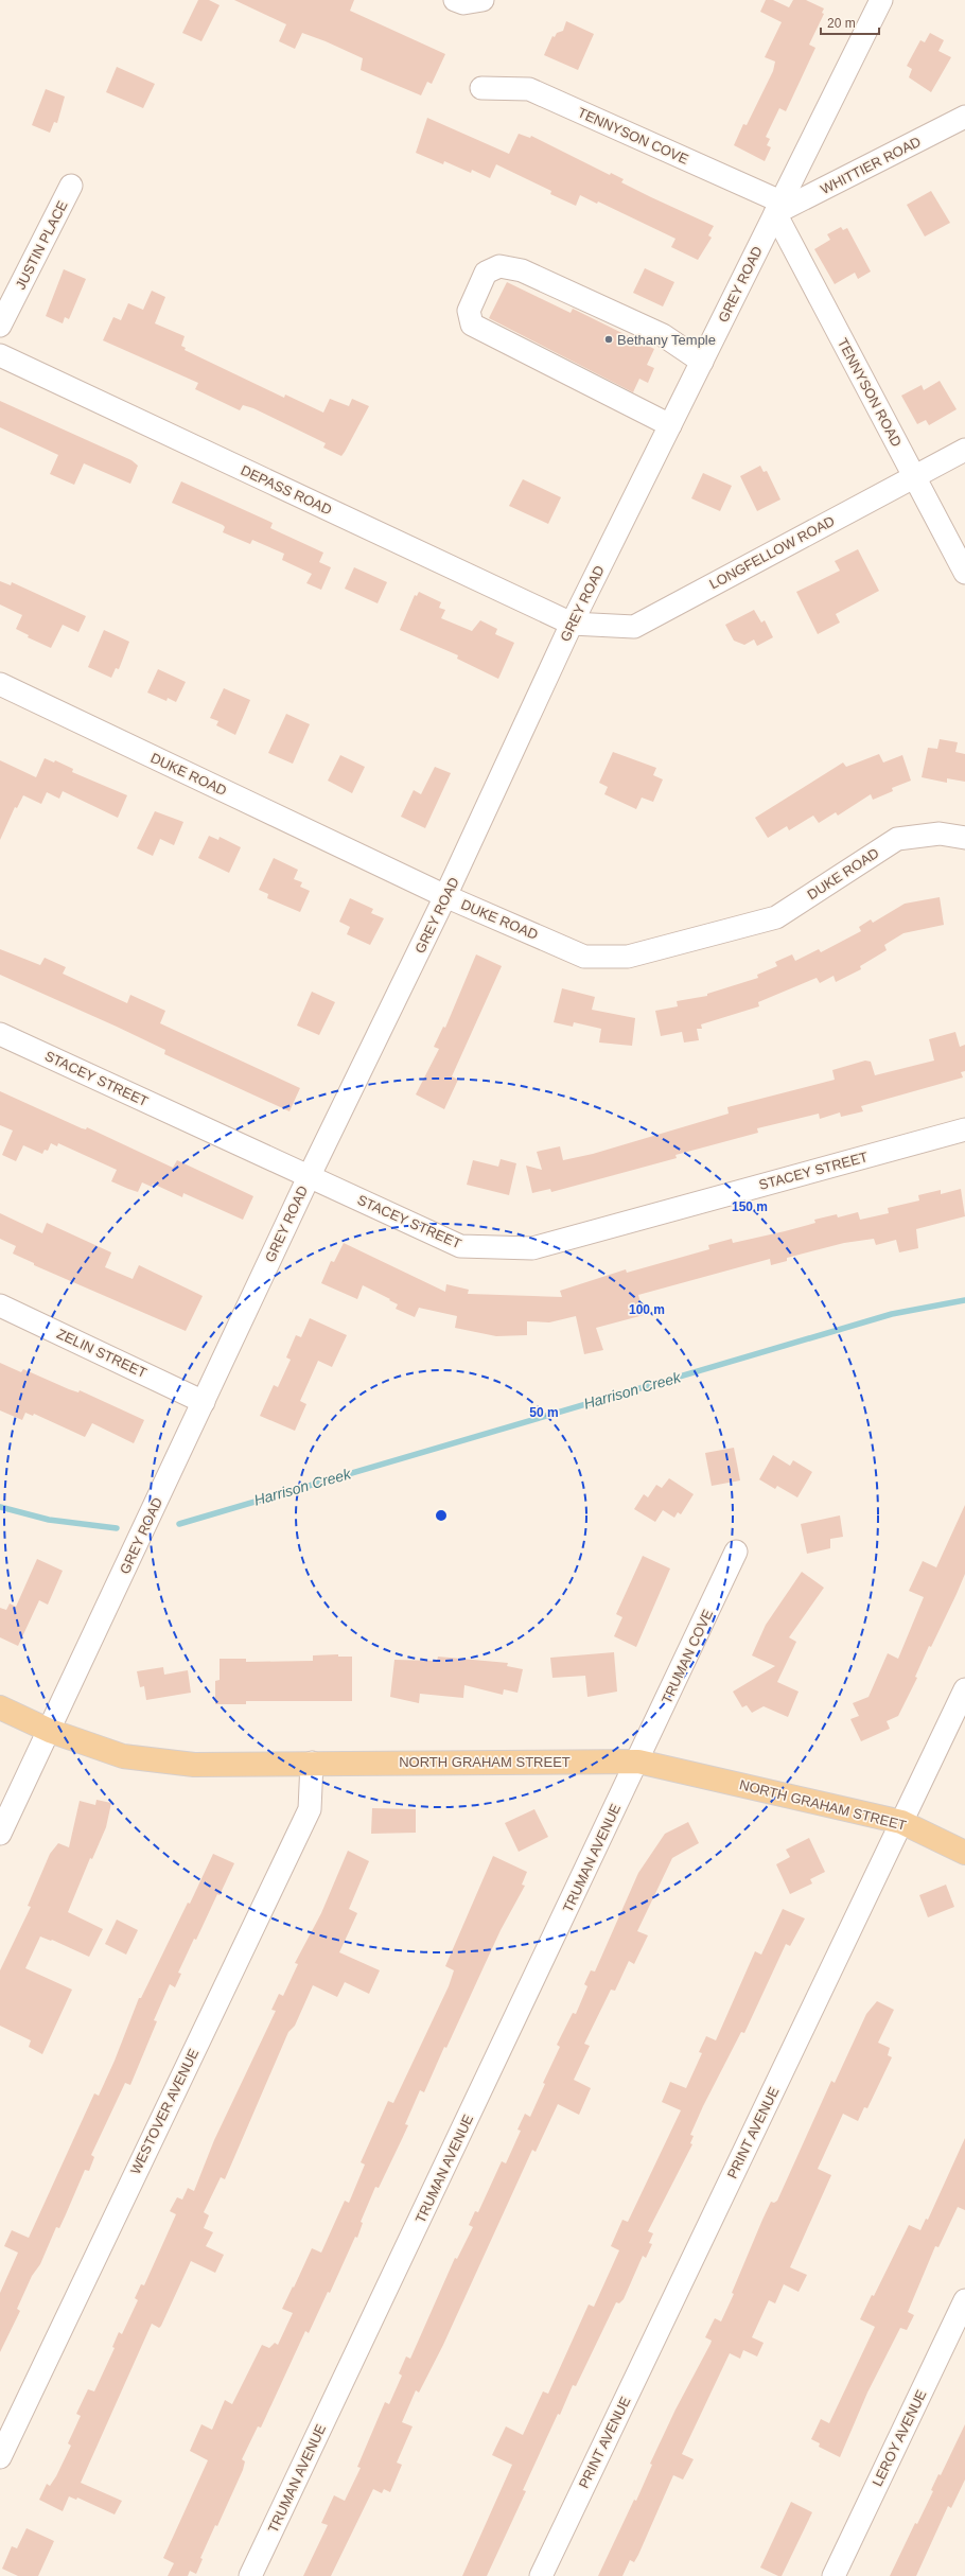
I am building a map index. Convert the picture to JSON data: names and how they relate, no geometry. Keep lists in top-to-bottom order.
{
  "streets": {
    "main road": ["NORTH GRAHAM STREET"],
    "street": [
      "TENNYSON COVE",
      "WHITTIER ROAD",
      "JUSTIN PLACE",
      "GREY ROAD",
      "TENNYSON ROAD",
      "DEPASS ROAD",
      "LONGFELLOW ROAD",
      "DUKE ROAD",
      "STACEY STREET",
      "ZELIN STREET",
      "TRUMAN COVE",
      "TRUMAN AVENUE",
      "WESTOVER AVENUE",
      "PRINT AVENUE",
      "LEROY AVENUE"
    ]
  },
  "crossings": [
    ["TENNYSON COVE", "WHITTIER ROAD"],
    ["TENNYSON COVE", "GREY ROAD"],
    ["TENNYSON COVE", "TENNYSON ROAD"],
    ["WHITTIER ROAD", "GREY ROAD"],
    ["WHITTIER ROAD", "TENNYSON ROAD"],
    ["GREY ROAD", "TENNYSON ROAD"],
    ["GREY ROAD", "DEPASS ROAD"],
    ["GREY ROAD", "LONGFELLOW ROAD"],
    ["GREY ROAD", "DUKE ROAD"],
    ["GREY ROAD", "STACEY STREET"],
    ["GREY ROAD", "ZELIN STREET"],
    ["GREY ROAD", "NORTH GRAHAM STREET"],
    ["TENNYSON ROAD", "LONGFELLOW ROAD"],
    ["DEPASS ROAD", "LONGFELLOW ROAD"],
    ["TRUMAN COVE", "NORTH GRAHAM STREET"],
    ["TRUMAN COVE", "TRUMAN AVENUE"],
    ["NORTH GRAHAM STREET", "TRUMAN AVENUE"],
    ["NORTH GRAHAM STREET", "WESTOVER AVENUE"],
    ["NORTH GRAHAM STREET", "PRINT AVENUE"]
  ],
  "water": ["Harrison Creek"],
  "places": ["Bethany Temple"],
  "scale_bar": "20 m",
  "rings": ["150 m", "100 m", "50 m"]
}
